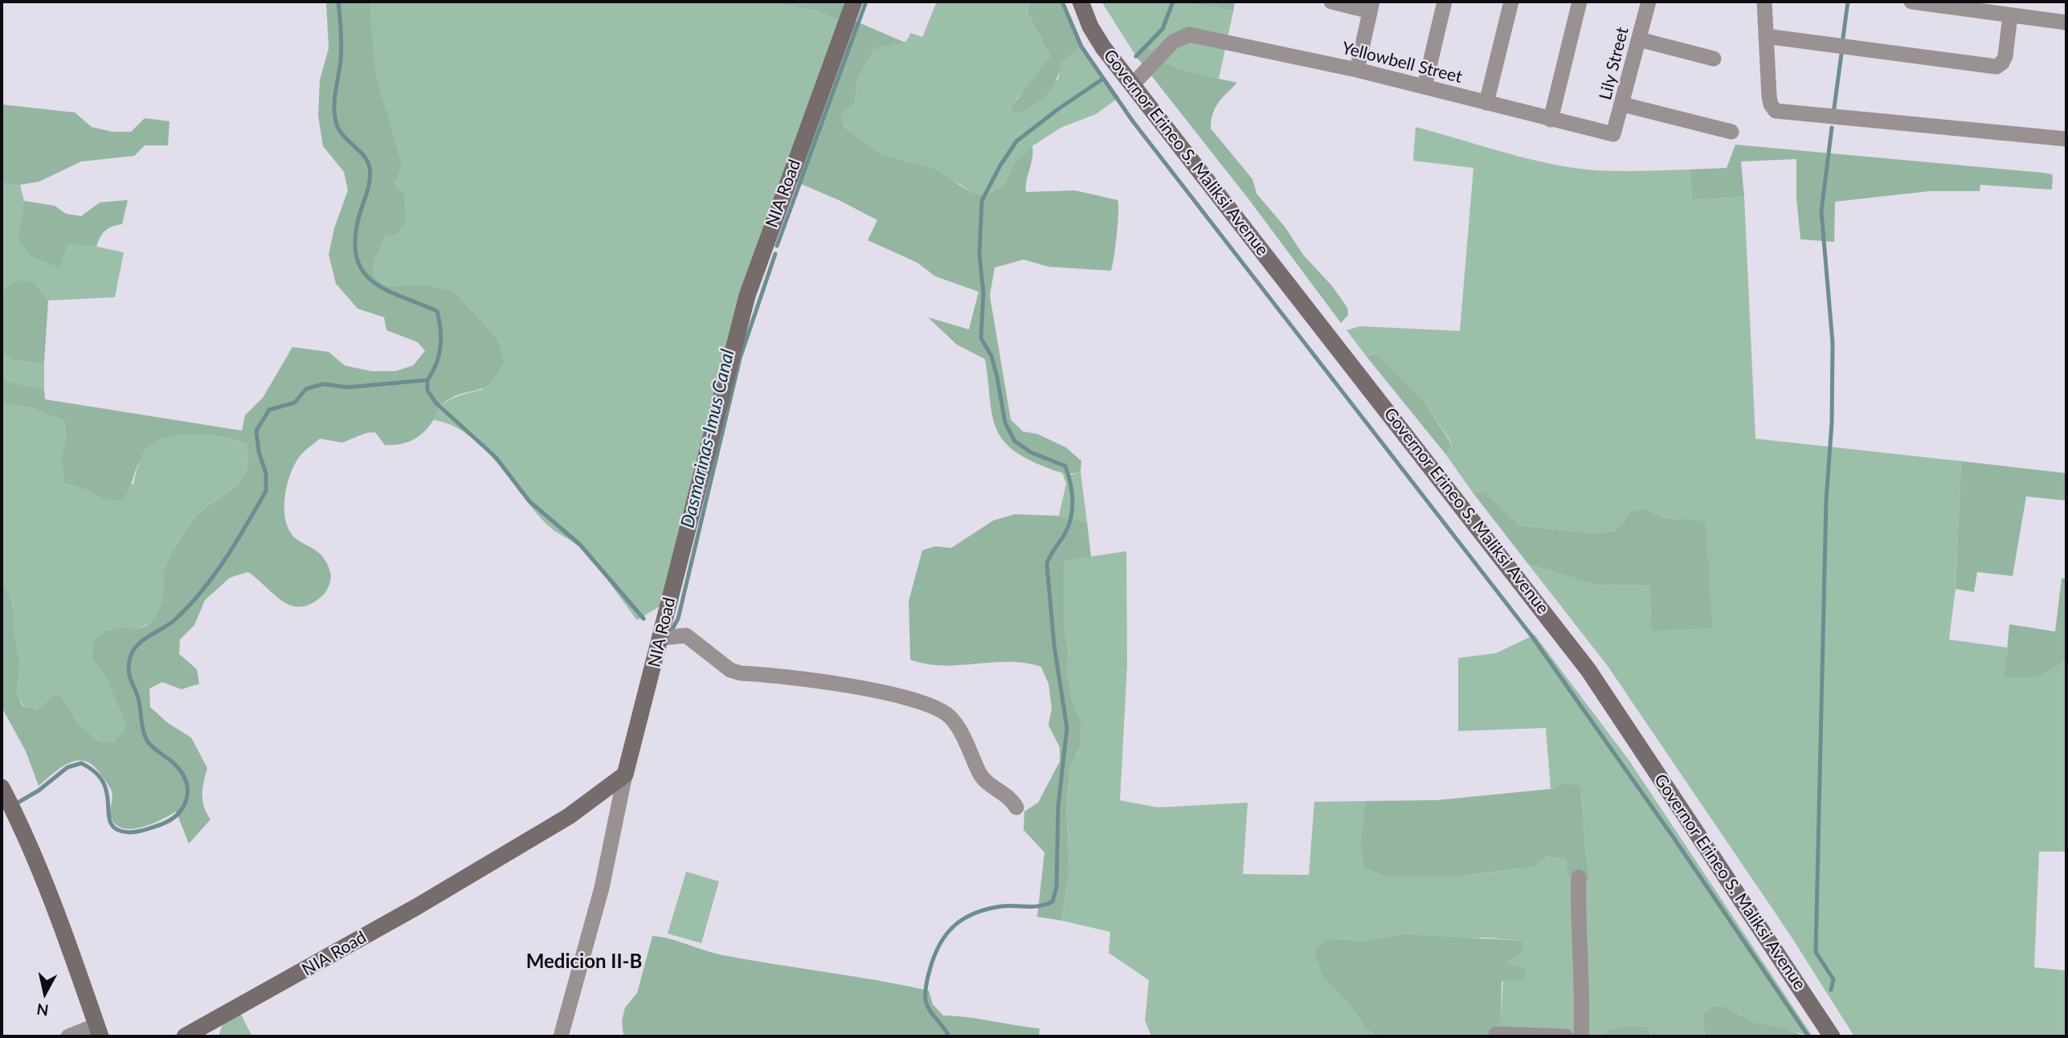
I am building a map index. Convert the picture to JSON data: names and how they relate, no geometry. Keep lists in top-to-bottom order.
{
  "streets": {
    "main road": ["Governor Erineo S. Maliksi Avenue", "NIA Road"],
    "street": ["Yellowbell Street", "Lily Street"]
  },
  "crossings": [
    ["Yellowbell Street", "Lily Street"],
    ["Yellowbell Street", "Governor Erineo S. Maliksi Avenue"]
  ],
  "districts": ["Medicion II-B"],
  "water": ["Dasmarinas-Imus Canal"],
  "north": "bottom"
}
